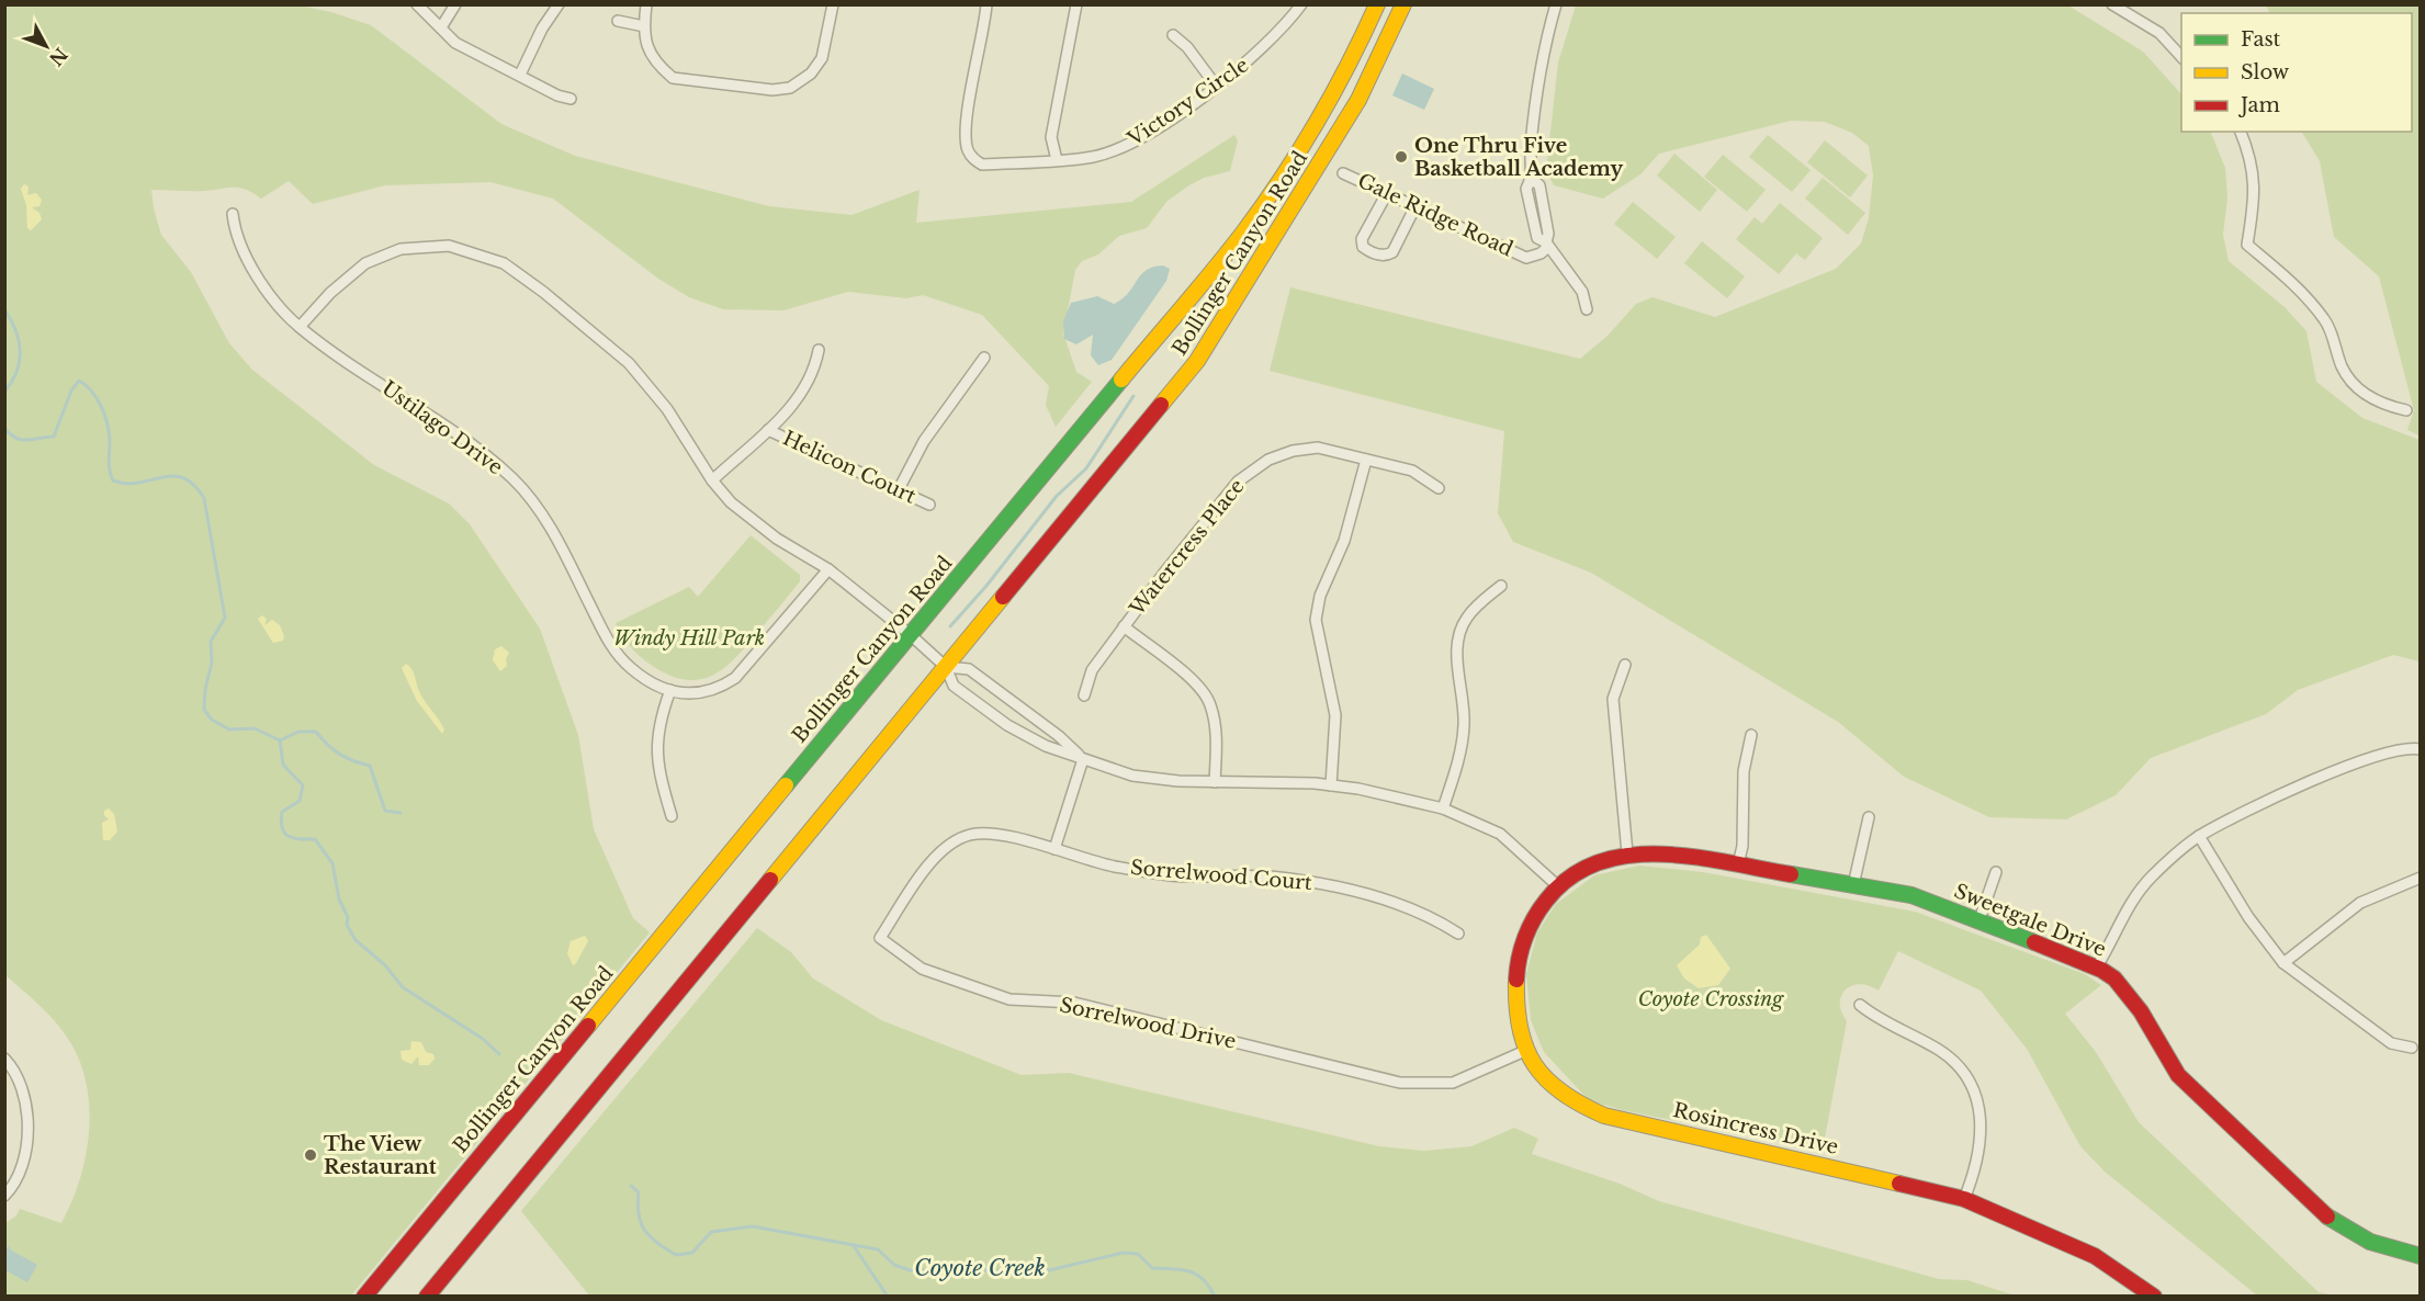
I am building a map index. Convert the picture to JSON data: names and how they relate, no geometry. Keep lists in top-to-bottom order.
{
  "streets": {
    "main road": ["Bollinger Canyon Road", "Sweetgale Drive", "Rosincress Drive"],
    "street": [
      "Victory Circle",
      "Gale Ridge Road",
      "Ustilago Drive",
      "Helicon Court",
      "Watercress Place",
      "Sorrelwood Court",
      "Sorrelwood Drive"
    ]
  },
  "crossings": [
    ["Sorrelwood Court", "Sorrelwood Drive"],
    ["Sweetgale Drive", "Rosincress Drive"],
    ["Sorrelwood Drive", "Rosincress Drive"]
  ],
  "water": ["Coyote Creek"],
  "parks": ["Windy Hill Park", "Coyote Crossing"],
  "places": ["One Thru Five Basketball Academy", "The View Restaurant"],
  "legend": ["Fast", "Slow", "Jam"],
  "north": "bottom right"
}
